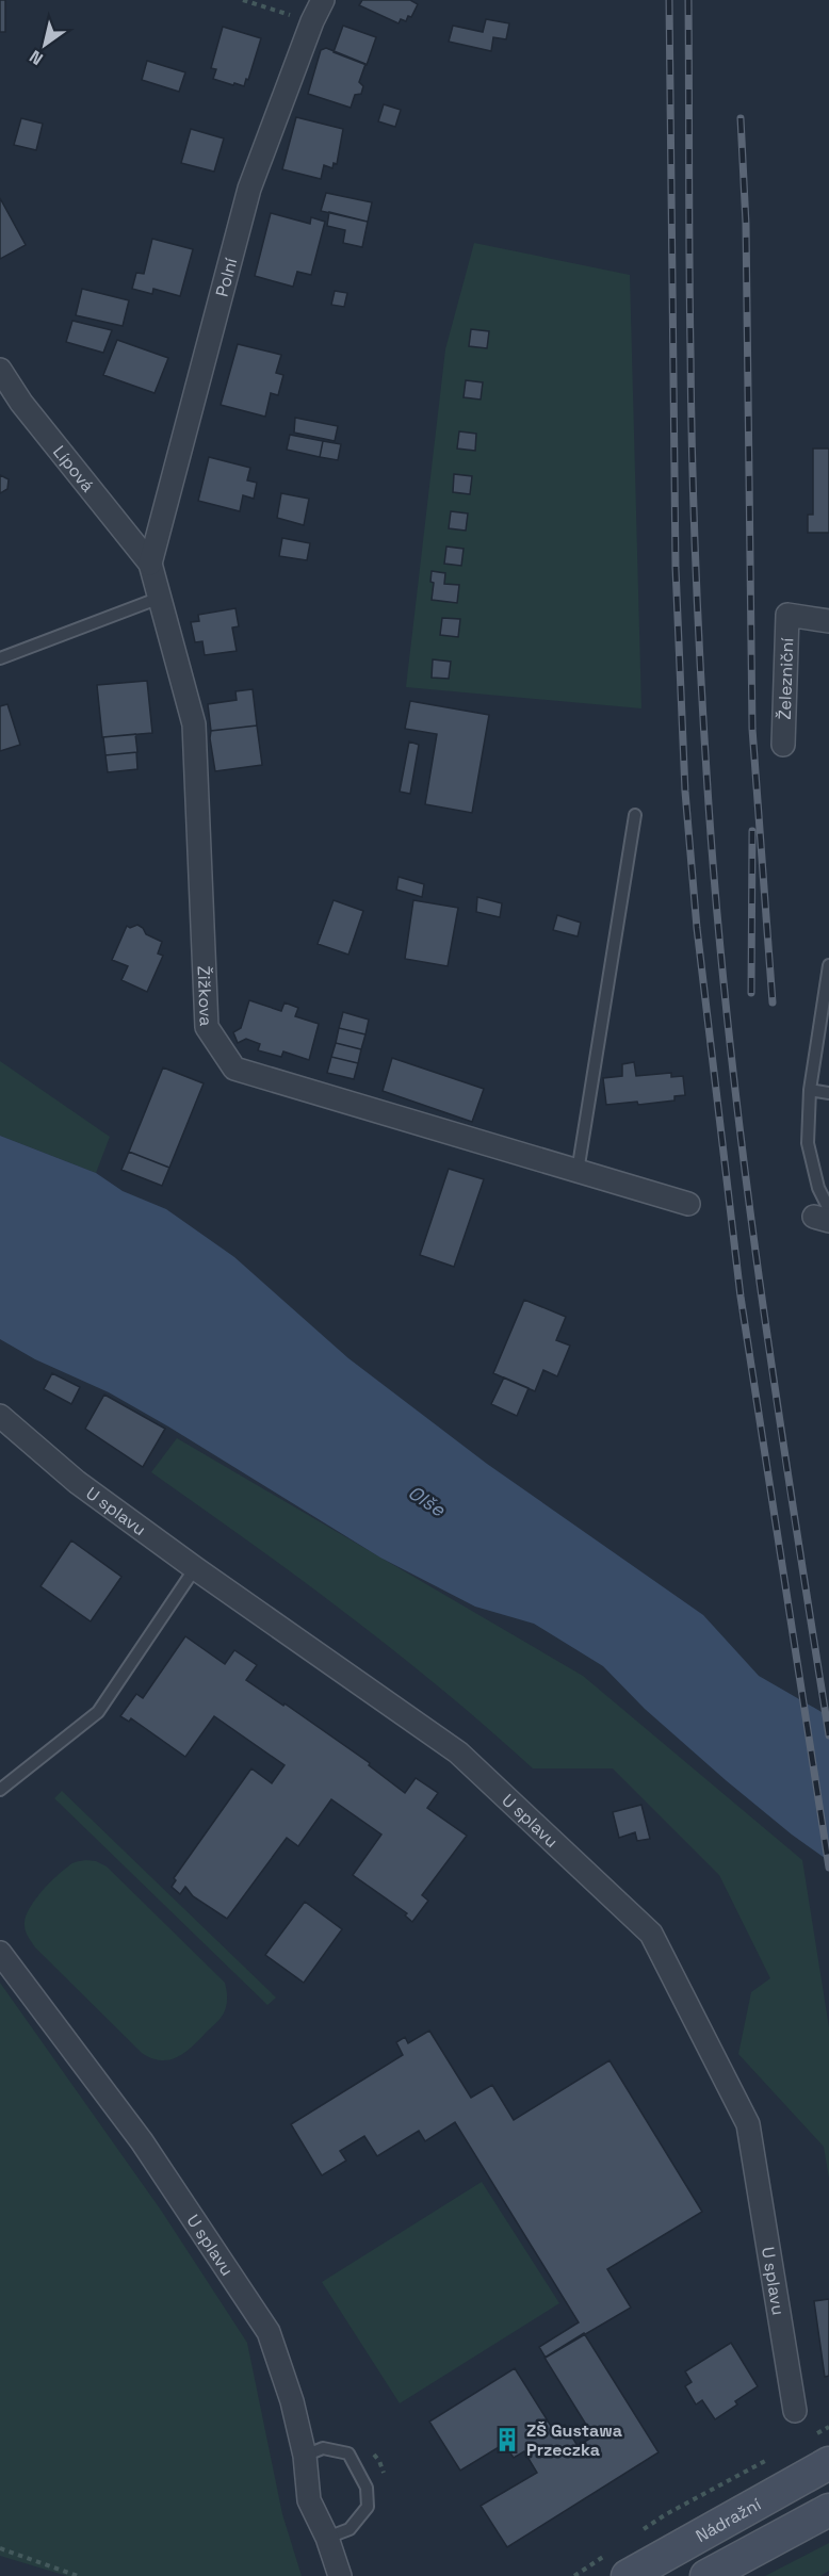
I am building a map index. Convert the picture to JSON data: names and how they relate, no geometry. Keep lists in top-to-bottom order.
{
  "streets": {
    "main road": ["Nádražní"],
    "street": [
      "Polní",
      "Lípová",
      "Železniční",
      "Žižkova",
      "U splavu"
    ]
  },
  "crossings": [
    ["Polní", "Lípová"],
    ["Polní", "Žižkova"],
    ["Lípová", "Žižkova"]
  ],
  "water": ["Olše"],
  "places": {
    "building": ["ZŠ Gustawa Przeczka"]
  },
  "north": "bottom left"
}
